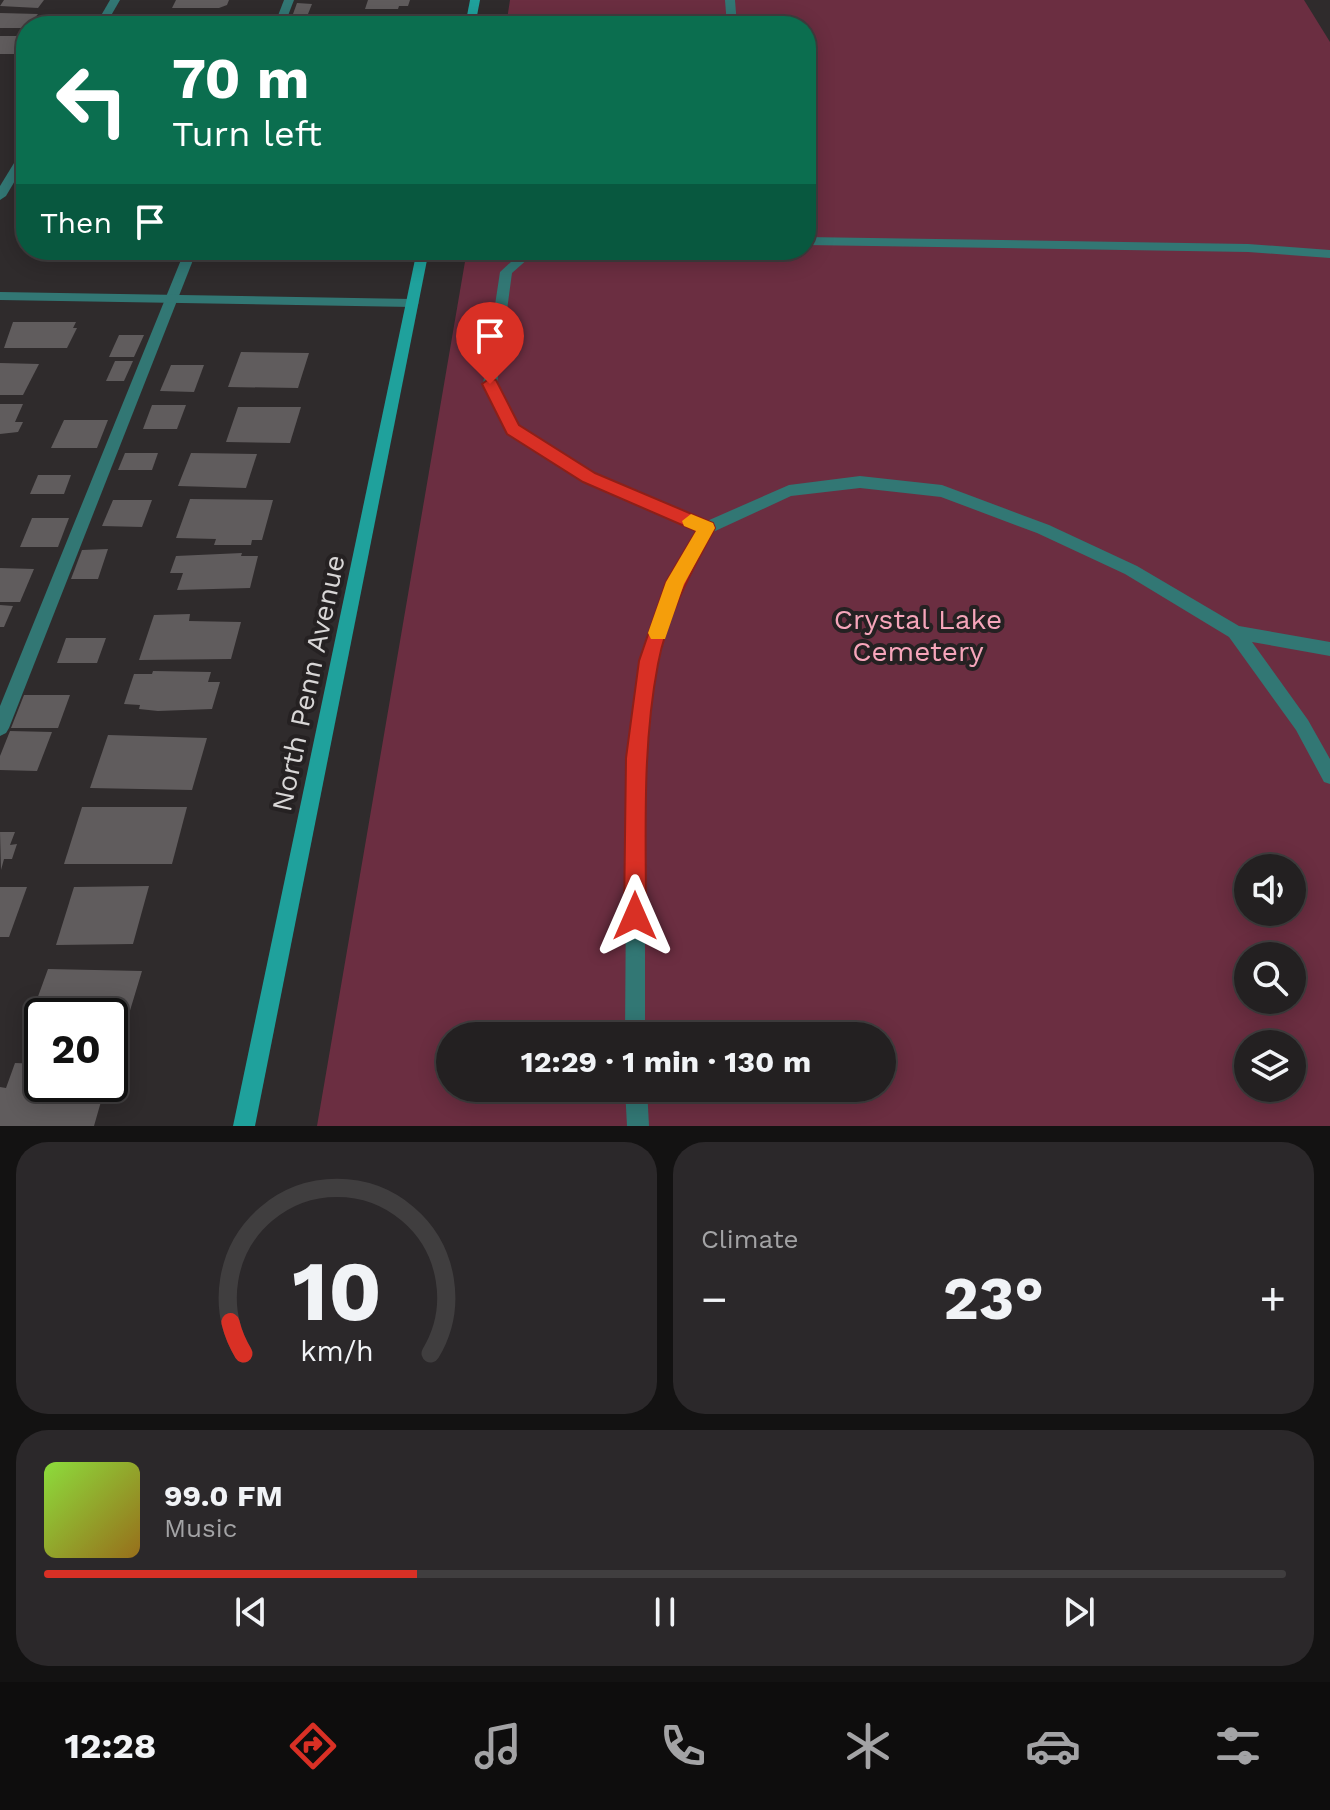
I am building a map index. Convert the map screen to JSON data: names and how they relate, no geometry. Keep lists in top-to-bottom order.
{
  "streets": {
    "main road": ["North Penn Avenue"]
  },
  "parks": ["Crystal Lake Cemetery"],
  "page": {
    "turn": ["70 m", "Turn left"],
    "then": "Then",
    "limit": "20",
    "trip": "12:29 · 1 min · 130 m",
    "tile": "Climate",
    "heat": ["−", "23°", "+"],
    "song": ["99.0 FM", "Music"],
    "tabs": "12:28",
    "gauge": ["10", "km/h"]
  }
}
